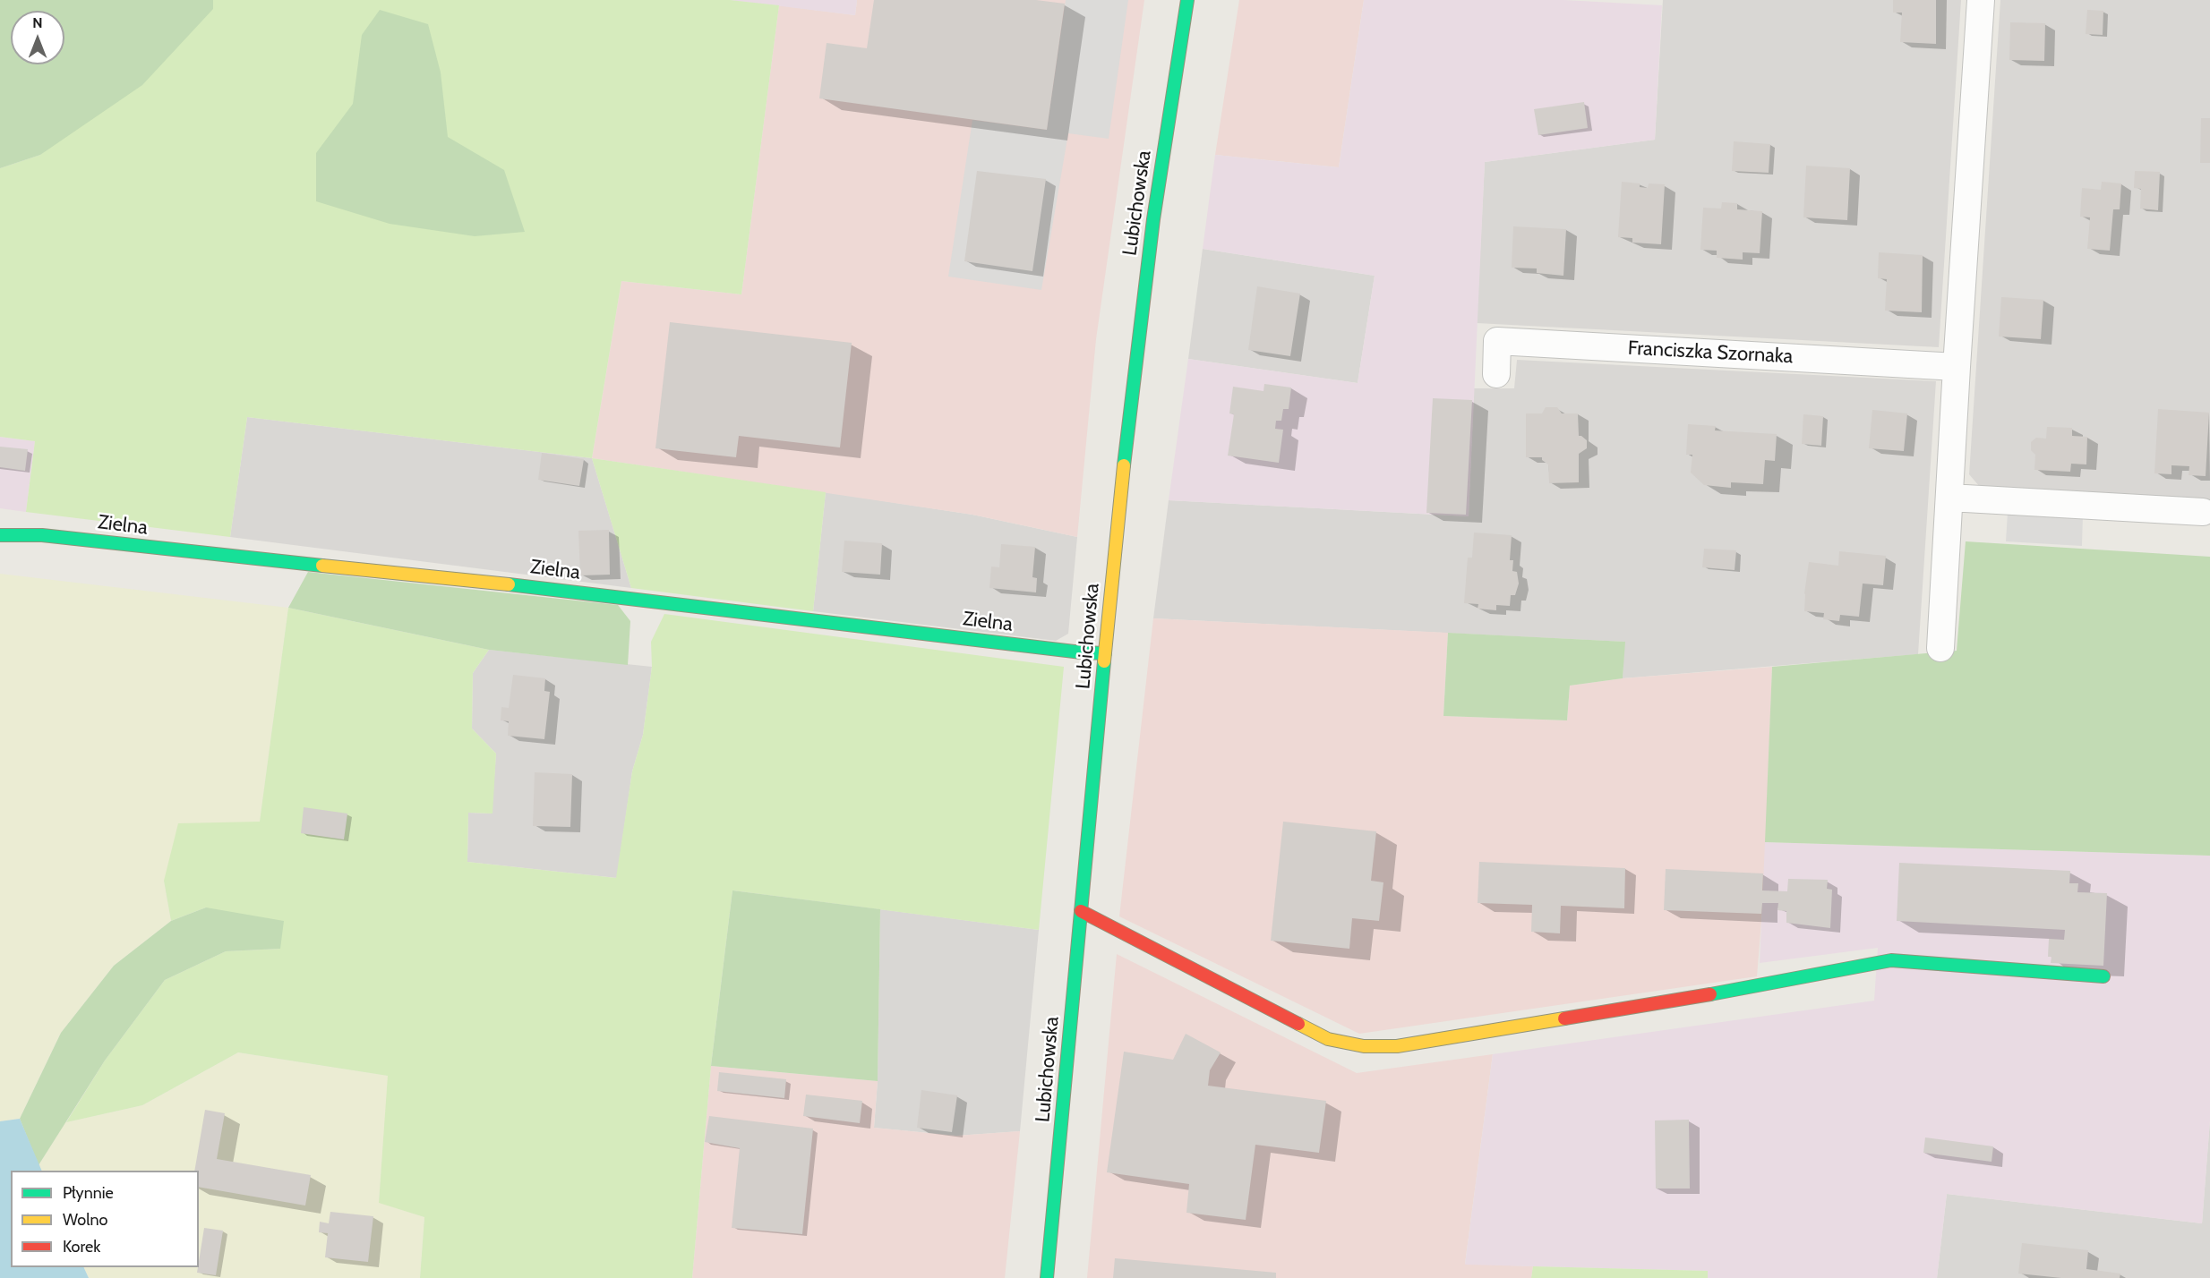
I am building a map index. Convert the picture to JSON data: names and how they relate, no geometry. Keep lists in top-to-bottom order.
{
  "streets": {
    "street": ["Lubichowska", "Franciszka Szornaka", "Zielna"]
  },
  "crossings": [
    ["Lubichowska", "Zielna"]
  ],
  "legend": ["Płynnie", "Wolno", "Korek"],
  "north": "top"
}
